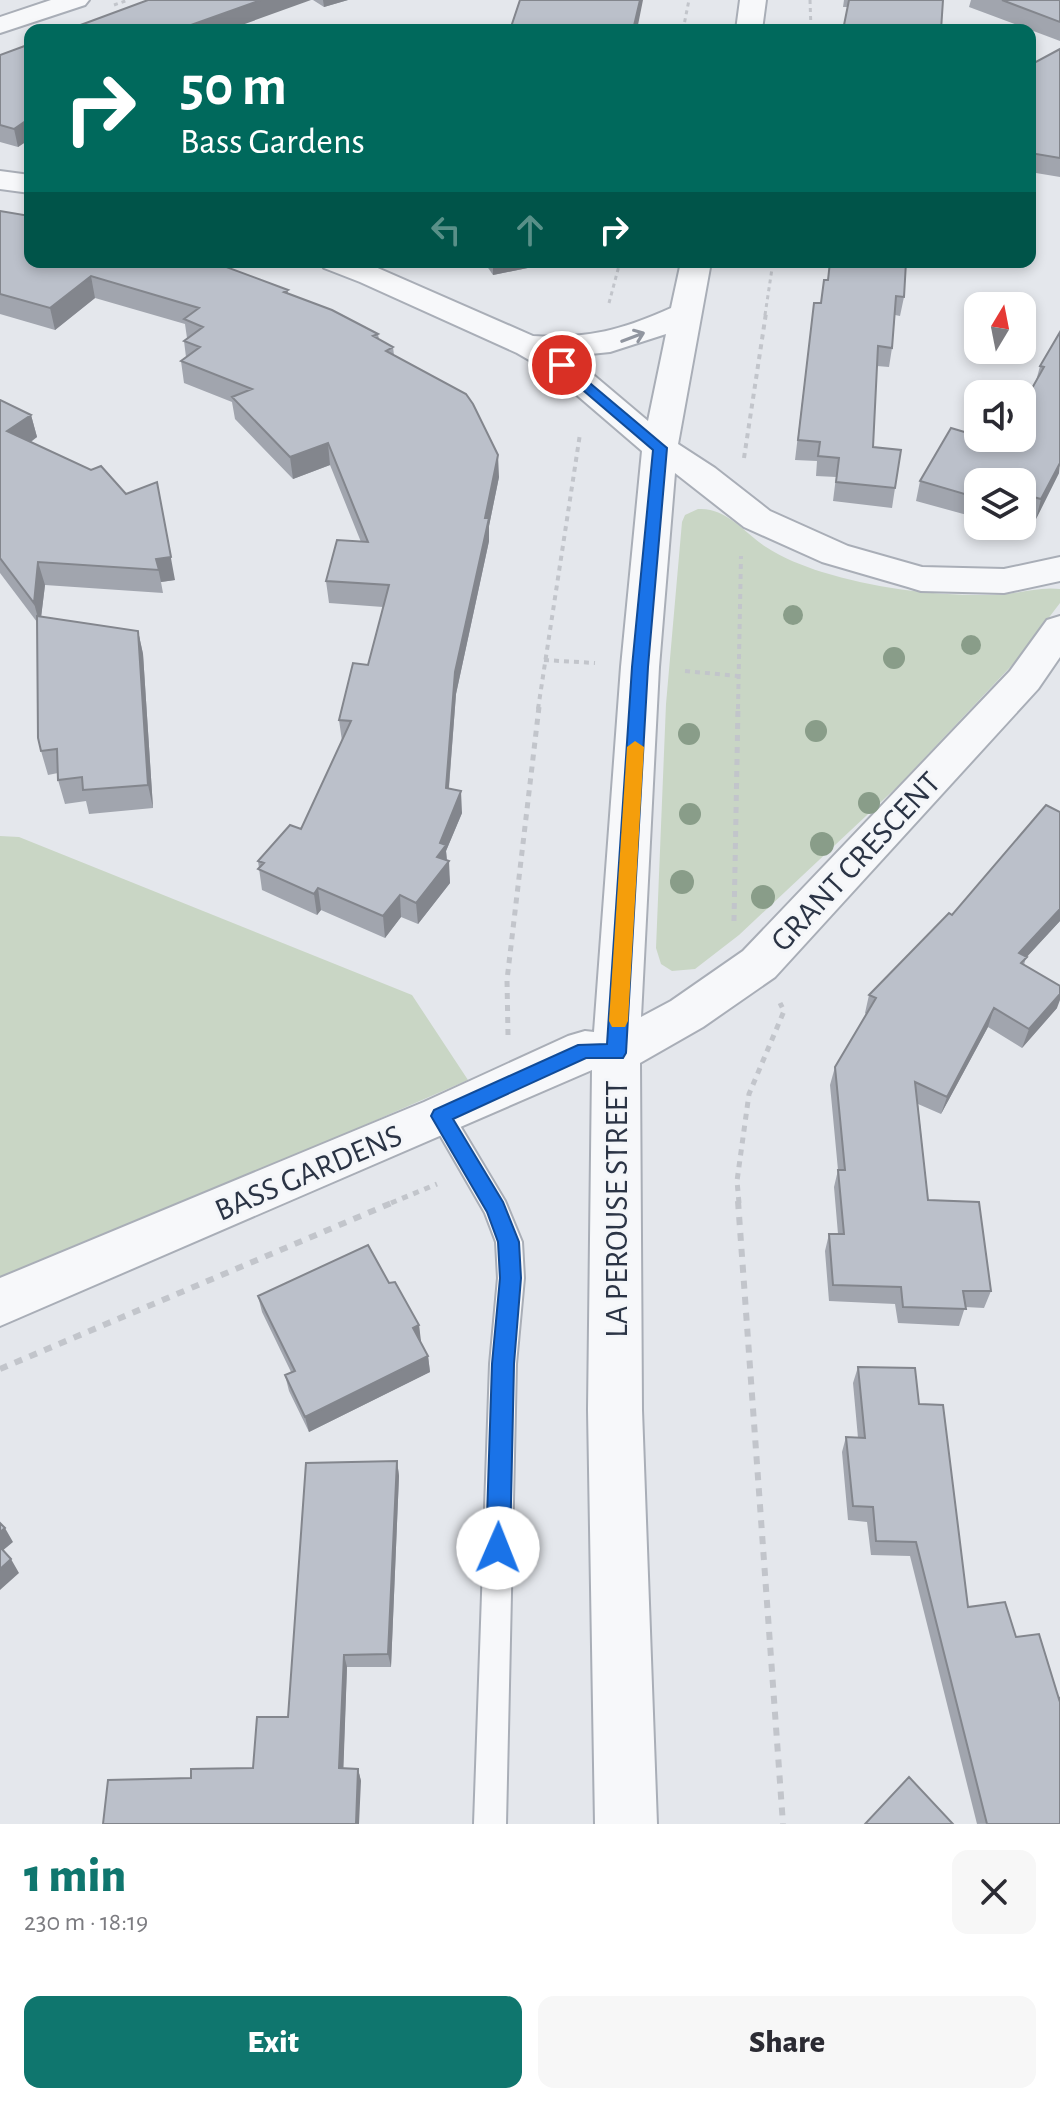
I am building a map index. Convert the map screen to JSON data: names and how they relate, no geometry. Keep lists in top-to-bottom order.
{
  "streets": {
    "street": ["GRANT CRESCENT", "BASS GARDENS", "LA PEROUSE STREET"]
  },
  "crossings": [
    ["GRANT CRESCENT", "BASS GARDENS"],
    ["GRANT CRESCENT", "LA PEROUSE STREET"],
    ["BASS GARDENS", "LA PEROUSE STREET"]
  ],
  "north": "top",
  "page": {
    "turn": ["50 m", "Bass Gardens"],
    "heading": ["1 min", "230 m · 18:19"],
    "buttons": ["Exit", "Share"]
  }
}
